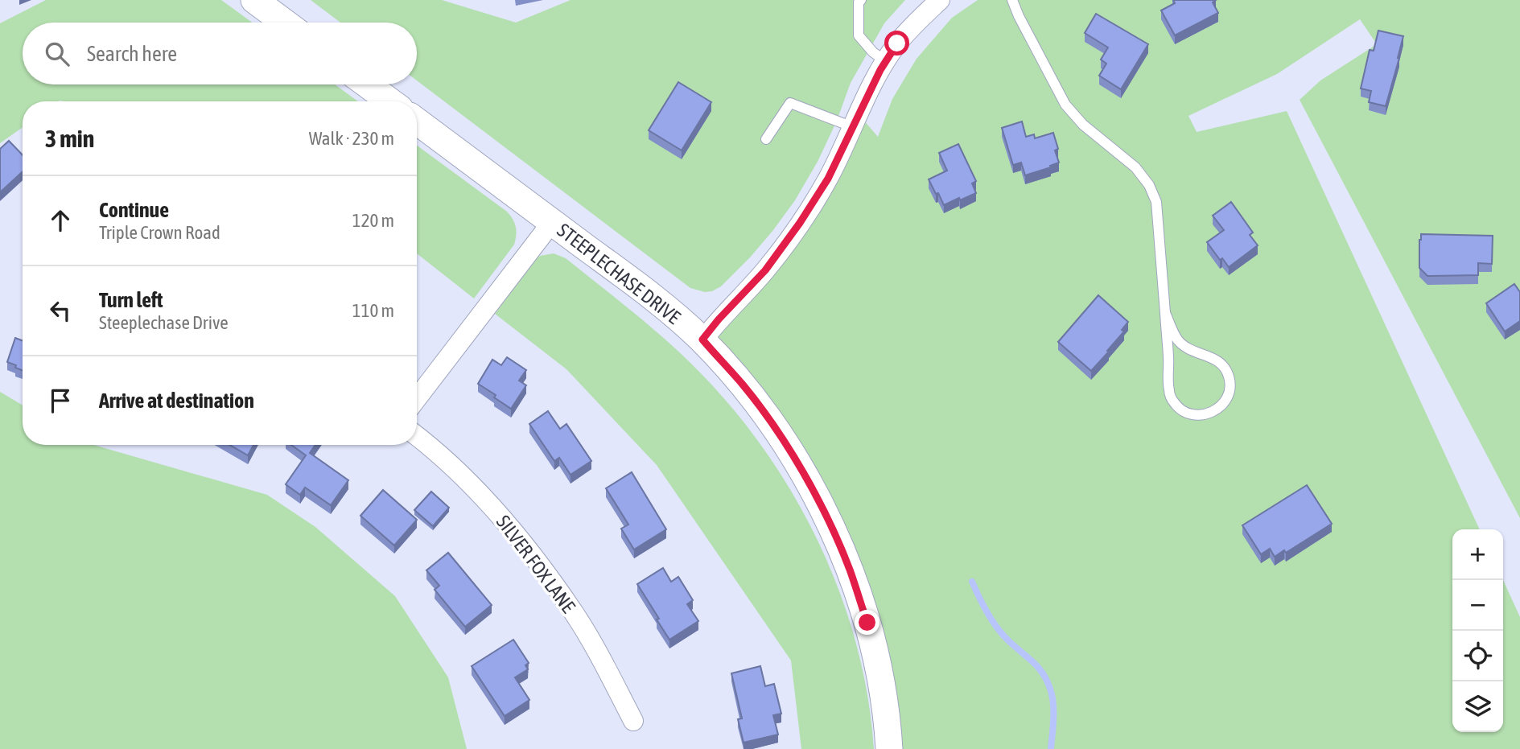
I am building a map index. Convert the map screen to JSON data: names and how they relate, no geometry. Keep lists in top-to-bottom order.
{
  "streets": {
    "street": ["STEEPLECHASE DRIVE", "SILVER FOX LANE"]
  },
  "page": {
    "search": "Search here",
    "heading": ["3 min", "Walk · 230 m"],
    "list": [
      ["Continue", "Triple Crown Road", "120 m"],
      ["Turn left", "Steeplechase Drive", "110 m"],
      "Arrive at destination"
    ],
    "map_buttons": ["+", "−"]
  }
}
